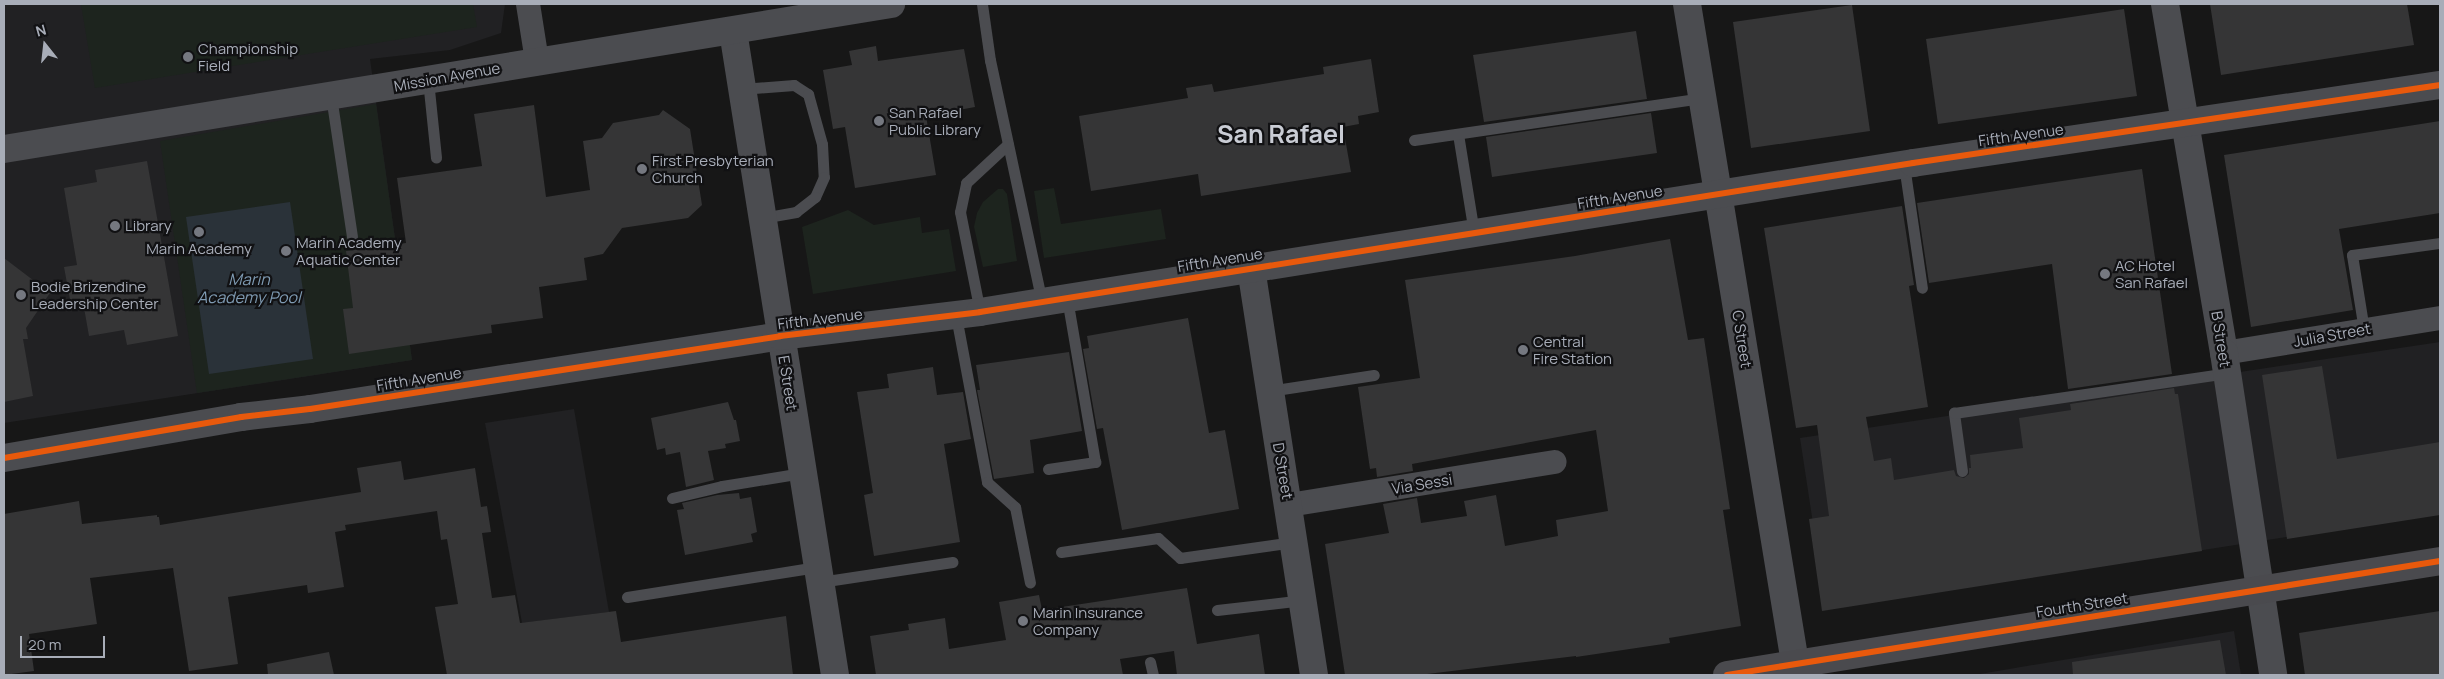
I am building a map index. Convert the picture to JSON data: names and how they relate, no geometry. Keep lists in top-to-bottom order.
{
  "streets": {
    "main road": ["Fourth Street"],
    "street": [
      "Mission Avenue",
      "Fifth Avenue",
      "Julia Street",
      "C Street",
      "B Street",
      "E Street",
      "D Street",
      "Via Sessi"
    ]
  },
  "crossings": [
    ["Mission Avenue", "E Street"],
    ["Fifth Avenue", "C Street"],
    ["Fifth Avenue", "B Street"],
    ["Fifth Avenue", "E Street"],
    ["Fifth Avenue", "D Street"],
    ["Julia Street", "B Street"],
    ["C Street", "Fourth Street"],
    ["B Street", "Fourth Street"],
    ["D Street", "Via Sessi"]
  ],
  "districts": ["San Rafael"],
  "water": ["Marin Academy Pool"],
  "places": [
    "Championship Field",
    "San Rafael Public Library",
    "First Presbyterian Church",
    "Library",
    "Marin Academy",
    "Marin Academy Aquatic Center",
    "AC Hotel San Rafael",
    "Bodie Brizendine Leadership Center",
    "Central Fire Station",
    "Marin Insurance Company"
  ],
  "scale_bar": "20 m",
  "north": "top"
}
